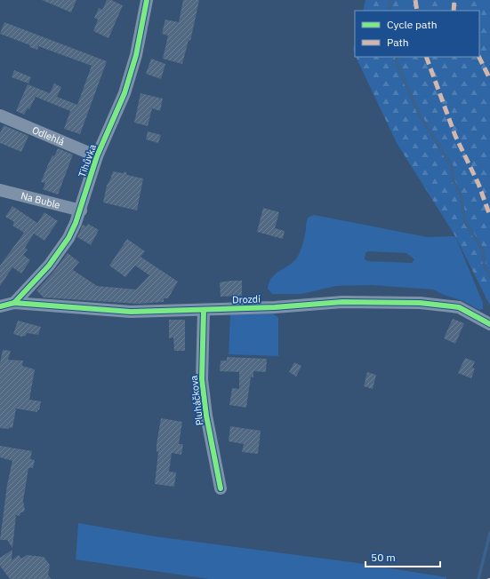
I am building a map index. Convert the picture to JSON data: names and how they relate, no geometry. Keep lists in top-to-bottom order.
{
  "streets": {
    "street": [
      "Odlehlá",
      "Tihůvka",
      "Na Buble",
      "Drozdí",
      "Pluháčkova"
    ]
  },
  "crossings": [
    ["Odlehlá", "Tihůvka"],
    ["Tihůvka", "Na Buble"],
    ["Tihůvka", "Drozdí"],
    ["Drozdí", "Pluháčkova"]
  ],
  "legend": ["Cycle path", "Path"],
  "scale_bar": "50 m"
}
